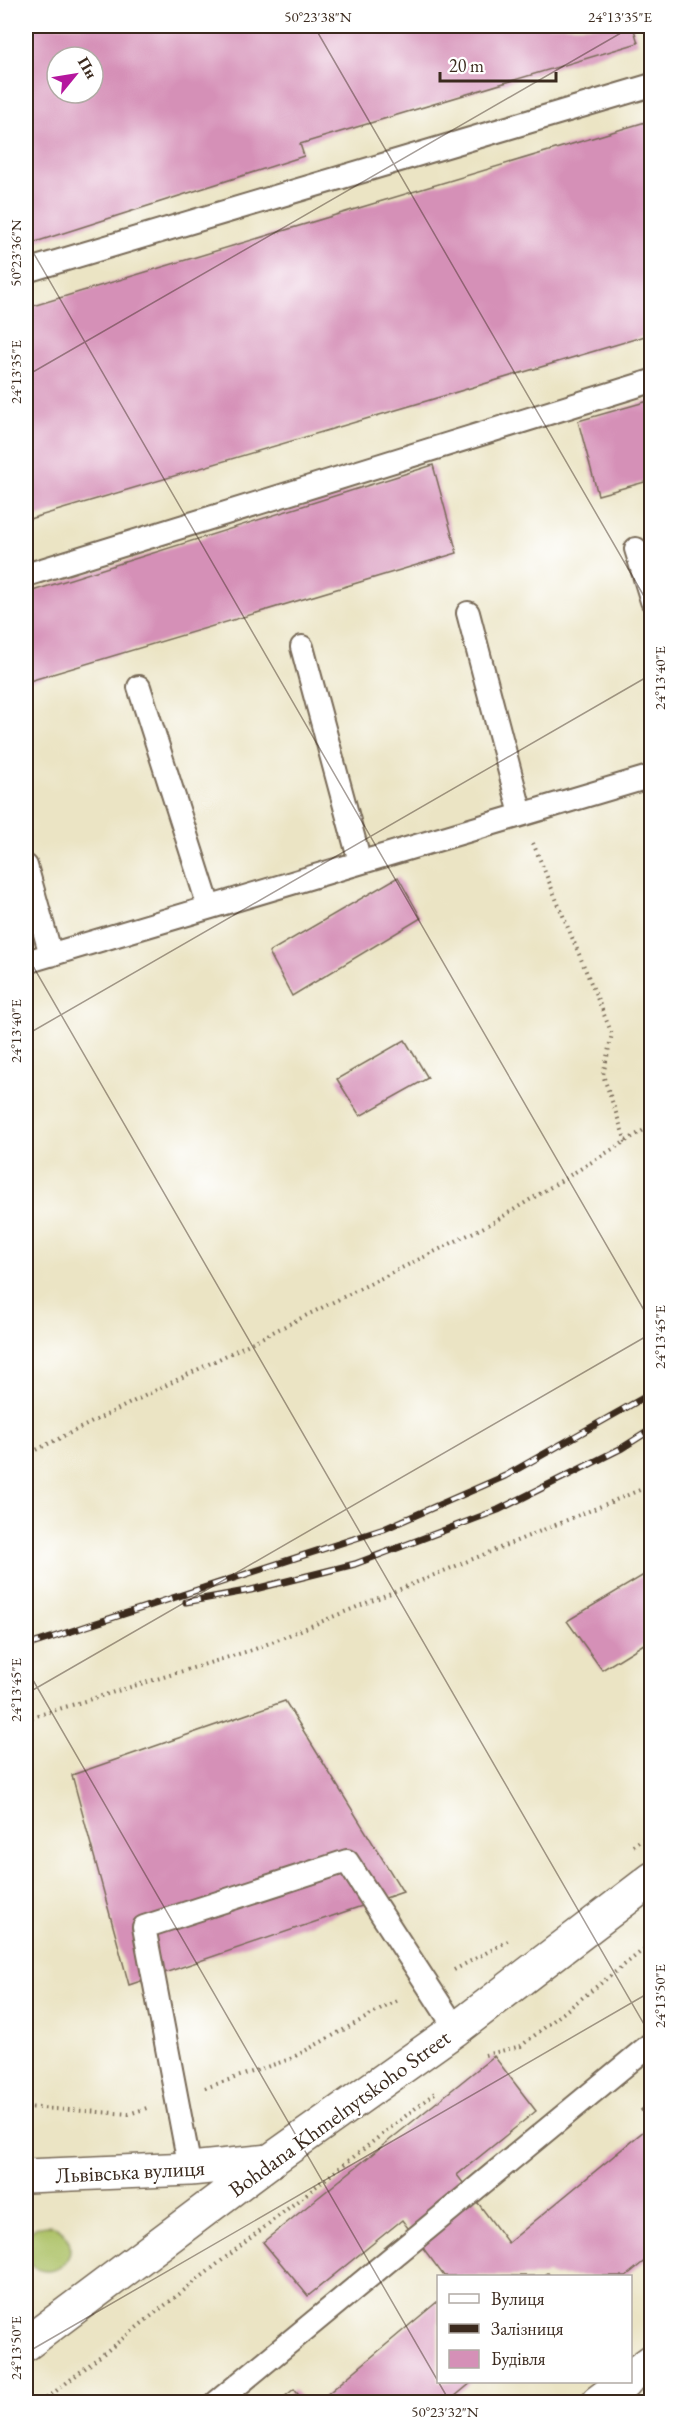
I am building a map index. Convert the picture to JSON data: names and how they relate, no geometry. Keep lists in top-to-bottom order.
{
  "streets": {
    "main road": ["Bohdana Khmelnytskoho Street", "Львівська вулиця"]
  },
  "crossings": [
    ["Bohdana Khmelnytskoho Street", "Львівська вулиця"]
  ],
  "legend": ["Вулиця", "Залізниця", "Будівля"],
  "scale_bar": "20 m",
  "north": "top right",
  "coordinates": [
    "50°23'38\"N",
    "24°13'35\"E",
    "50°23'36\"N",
    "24°13'40\"E",
    "24°13'45\"E",
    "24°13'50\"E",
    "50°23'32\"N"
  ]
}
